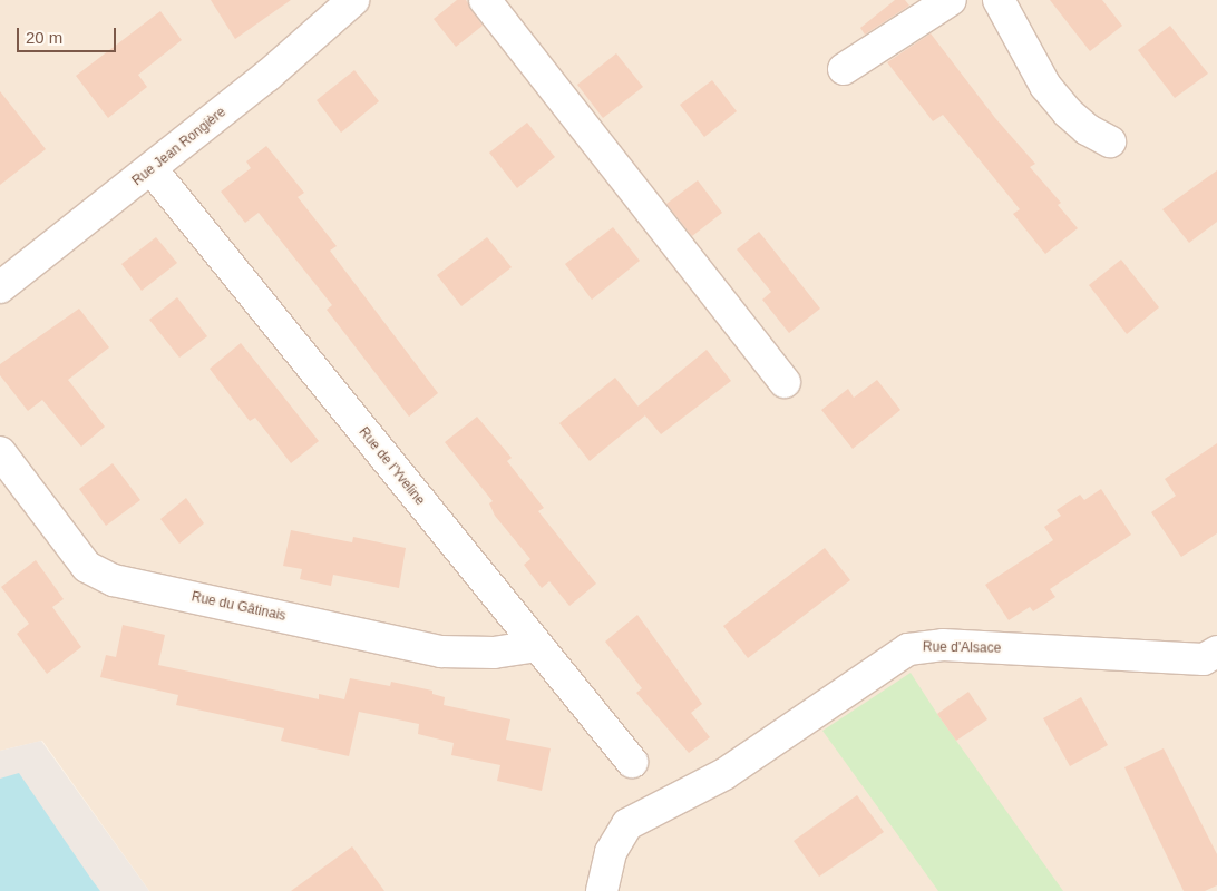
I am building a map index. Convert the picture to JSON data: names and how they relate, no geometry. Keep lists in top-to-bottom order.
{
  "streets": {
    "street": [
      "Rue Jean Rongière",
      "Rue de l'Yveline",
      "Rue du Gâtinais",
      "Rue d'Alsace"
    ]
  },
  "crossings": [
    ["Rue Jean Rongière", "Rue de l'Yveline"],
    ["Rue de l'Yveline", "Rue du Gâtinais"]
  ],
  "scale_bar": "20 m"
}
